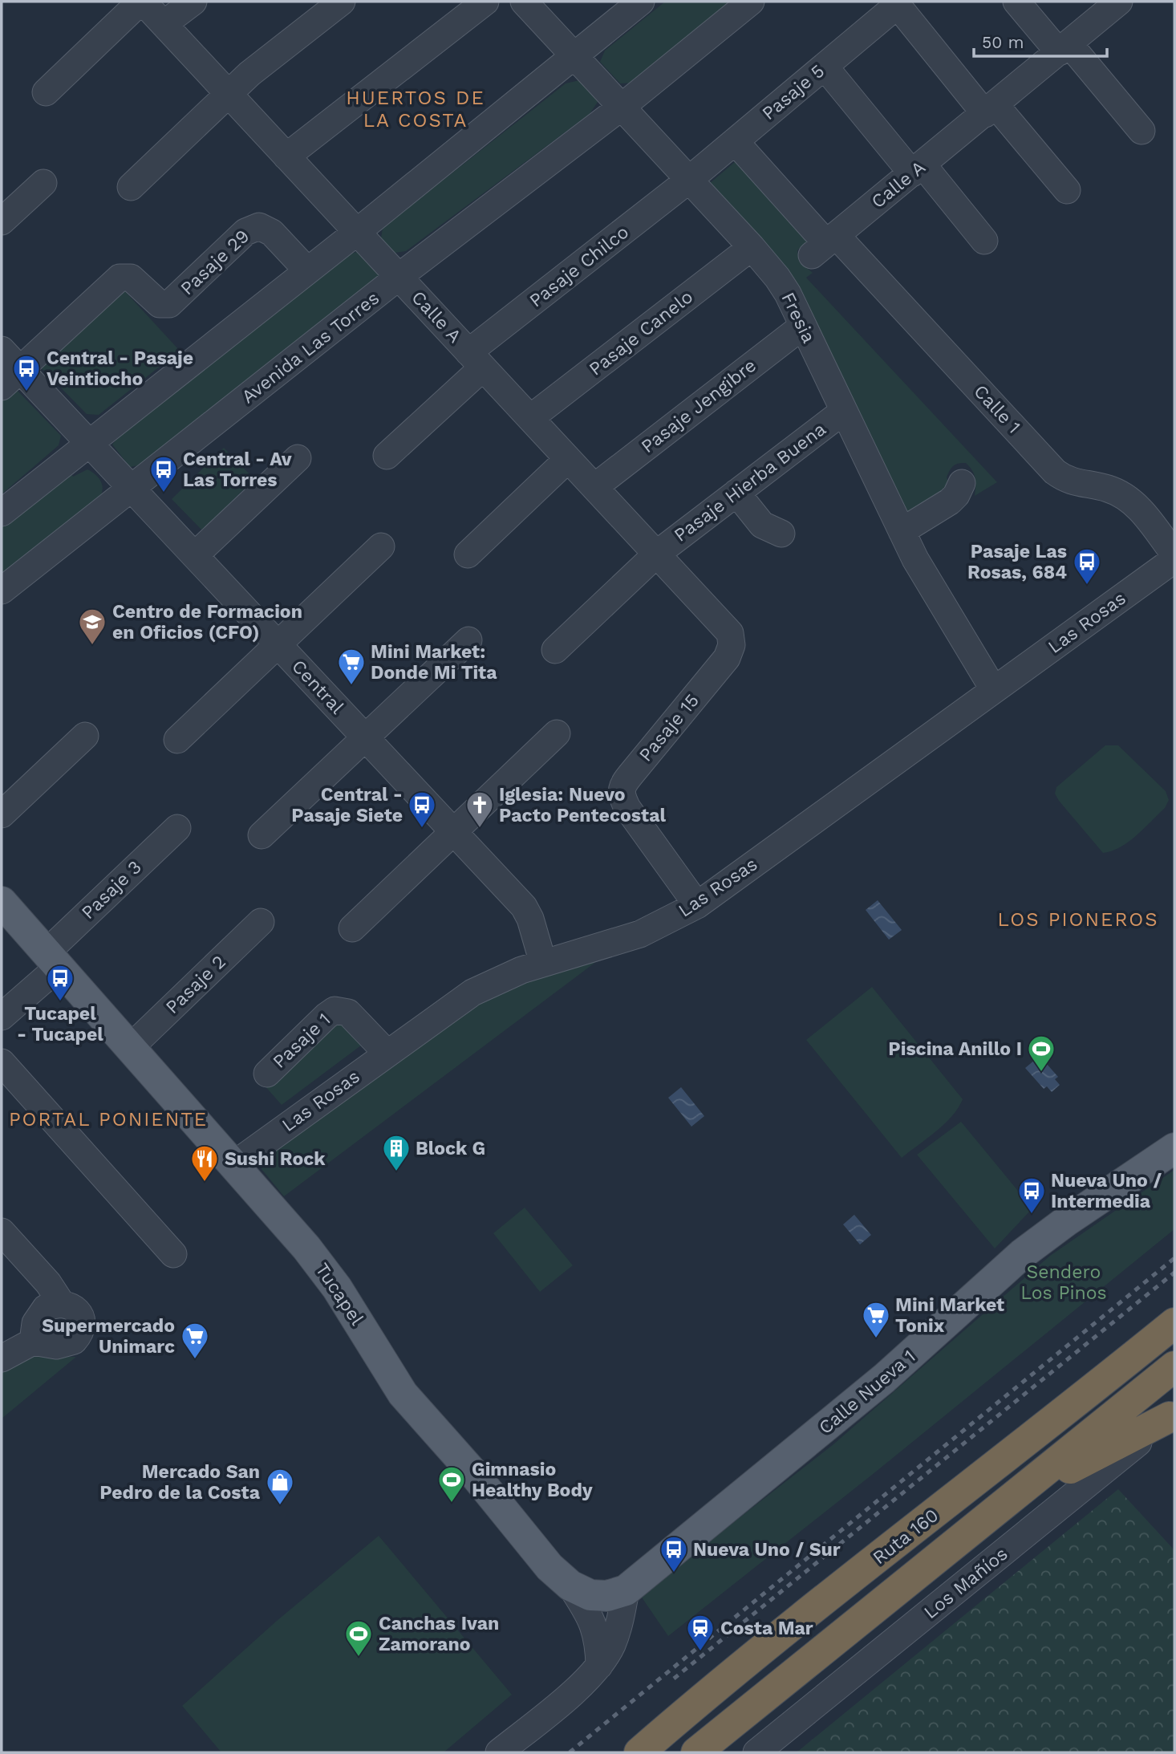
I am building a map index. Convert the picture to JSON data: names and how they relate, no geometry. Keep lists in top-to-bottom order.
{
  "streets": {
    "highway": ["Ruta 160"],
    "main road": ["Tucapel", "Calle Nueva 1"],
    "street": [
      "Pasaje 5",
      "Calle A",
      "Pasaje 29",
      "Pasaje Chilco",
      "Fresia",
      "Pasaje Canelo",
      "Avenida Las Torres",
      "Pasaje Jengibre",
      "Calle 1",
      "Pasaje Hierba Buena",
      "Las Rosas",
      "Central",
      "Pasaje 15",
      "Pasaje 3",
      "Pasaje 2",
      "Pasaje 1",
      "Los Mañíos"
    ]
  },
  "crossings": [
    ["Pasaje 5", "Pasaje Chilco"],
    ["Pasaje 5", "Fresia"],
    ["Calle A", "Pasaje Chilco"],
    ["Calle A", "Pasaje Canelo"],
    ["Calle A", "Avenida Las Torres"],
    ["Calle A", "Pasaje Jengibre"],
    ["Calle A", "Calle 1"],
    ["Calle A", "Pasaje Hierba Buena"],
    ["Calle A", "Pasaje 15"],
    ["Pasaje 29", "Central"],
    ["Pasaje Chilco", "Fresia"],
    ["Fresia", "Pasaje Canelo"],
    ["Fresia", "Avenida Las Torres"],
    ["Fresia", "Pasaje Jengibre"],
    ["Fresia", "Pasaje Hierba Buena"],
    ["Fresia", "Las Rosas"],
    ["Avenida Las Torres", "Central"],
    ["Las Rosas", "Central"],
    ["Las Rosas", "Pasaje 15"],
    ["Las Rosas", "Pasaje 1"],
    ["Las Rosas", "Tucapel"],
    ["Pasaje 3", "Tucapel"],
    ["Pasaje 2", "Tucapel"],
    ["Tucapel", "Calle Nueva 1"]
  ],
  "districts": ["HUERTOS DE LA COSTA", "LOS PIONEROS", "PORTAL PONIENTE"],
  "parks": ["Sendero Los Pinos"],
  "places": {
    "bus stop": [
      "Central - Pasaje Veintiocho",
      "Central - Av Las Torres",
      "Pasaje Las Rosas, 684",
      "Central - Pasaje Siete",
      "Tucapel - Tucapel",
      "Nueva Uno / Intermedia",
      "Nueva Uno / Sur"
    ],
    "school or university": ["Centro de Formacion en Oficios (CFO)"],
    "supermarket": ["Mini Market: Donde Mi Tita", "Mini Market Tonix", "Supermercado Unimarc"],
    "church": ["Iglesia: Nuevo Pacto Pentecostal"],
    "sports": ["Piscina Anillo I", "Gimnasio Healthy Body", "Canchas Ivan Zamorano"],
    "building": ["Block G"],
    "restaurant": ["Sushi Rock"],
    "shop": ["Mercado San Pedro de la Costa"],
    "station": ["Costa Mar"]
  },
  "scale_bar": "50 m"
}
